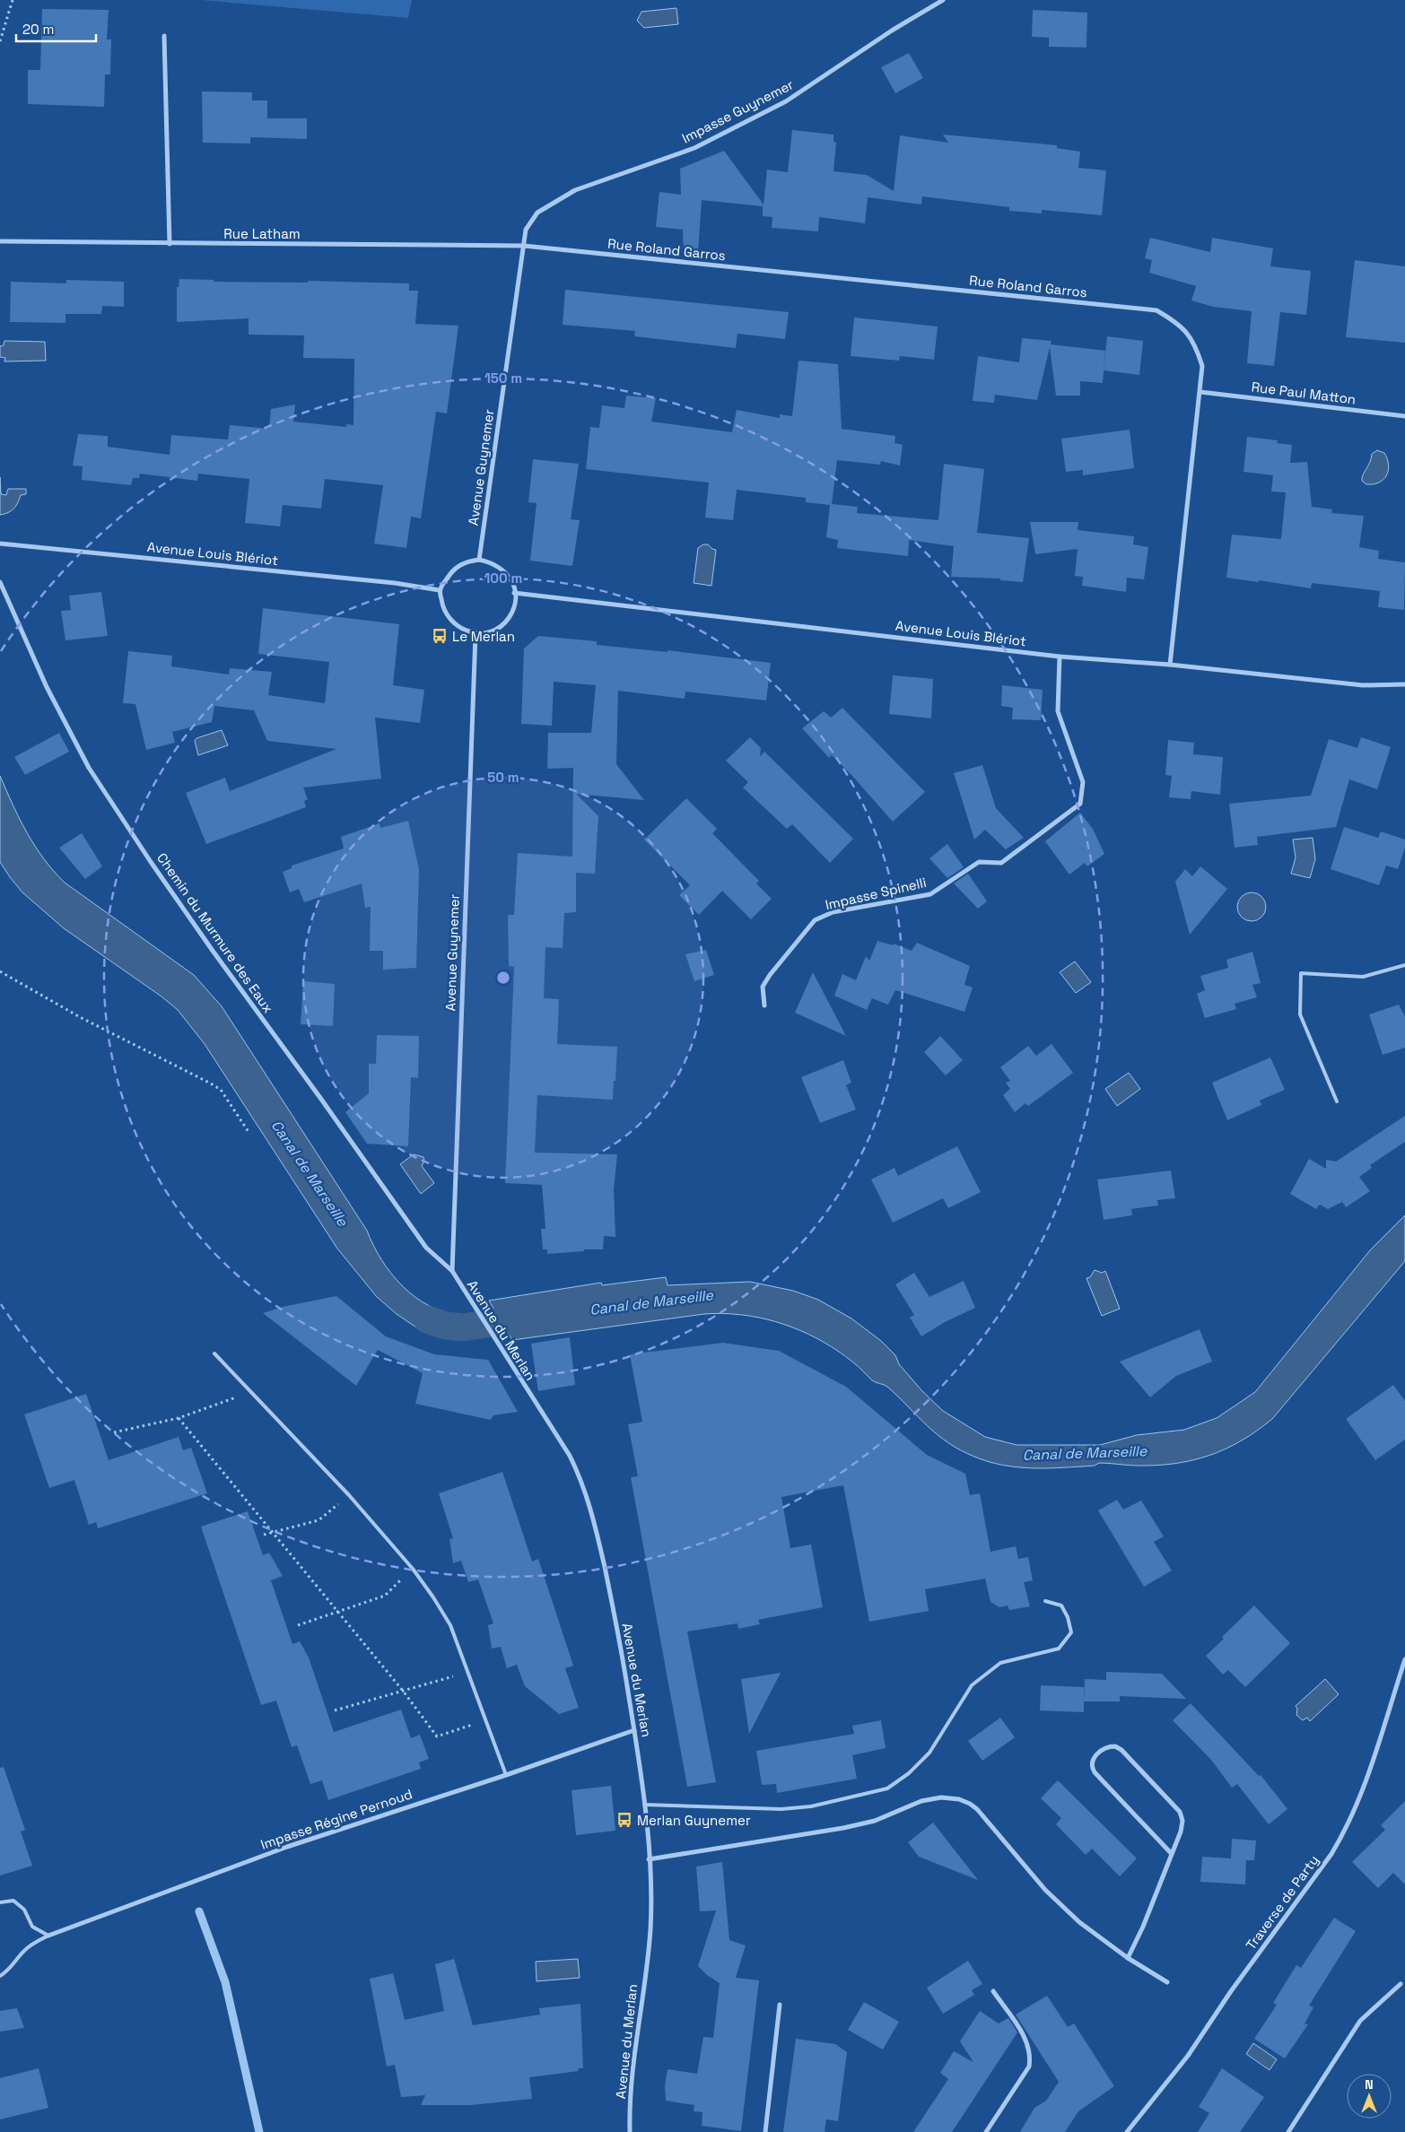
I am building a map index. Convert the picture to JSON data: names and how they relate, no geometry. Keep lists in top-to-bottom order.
{
  "streets": {
    "street": [
      "Impasse Guynemer",
      "Rue Latham",
      "Rue Roland Garros",
      "Rue Paul Matton",
      "Avenue Guynemer",
      "Avenue Louis Blériot",
      "Impasse Spinelli",
      "Chemin du Murmure des Eaux",
      "Avenue du Merlan",
      "Impasse Régine Pernoud",
      "Traverse de Party"
    ]
  },
  "crossings": [
    ["Impasse Guynemer", "Rue Latham"],
    ["Impasse Guynemer", "Rue Roland Garros"],
    ["Impasse Guynemer", "Avenue Guynemer"],
    ["Rue Latham", "Rue Roland Garros"],
    ["Rue Latham", "Avenue Guynemer"],
    ["Rue Roland Garros", "Rue Paul Matton"],
    ["Rue Roland Garros", "Avenue Guynemer"],
    ["Rue Roland Garros", "Avenue Louis Blériot"],
    ["Avenue Guynemer", "Avenue Louis Blériot"],
    ["Avenue Guynemer", "Chemin du Murmure des Eaux"],
    ["Avenue Guynemer", "Avenue du Merlan"],
    ["Avenue Louis Blériot", "Impasse Spinelli"],
    ["Chemin du Murmure des Eaux", "Avenue du Merlan"],
    ["Avenue du Merlan", "Impasse Régine Pernoud"]
  ],
  "water": ["Canal de Marseille"],
  "places": {
    "bus stop": ["Le Merlan", "Merlan Guynemer"]
  },
  "scale_bar": "20 m",
  "north": "top",
  "rings": ["150 m", "100 m", "50 m"]
}
